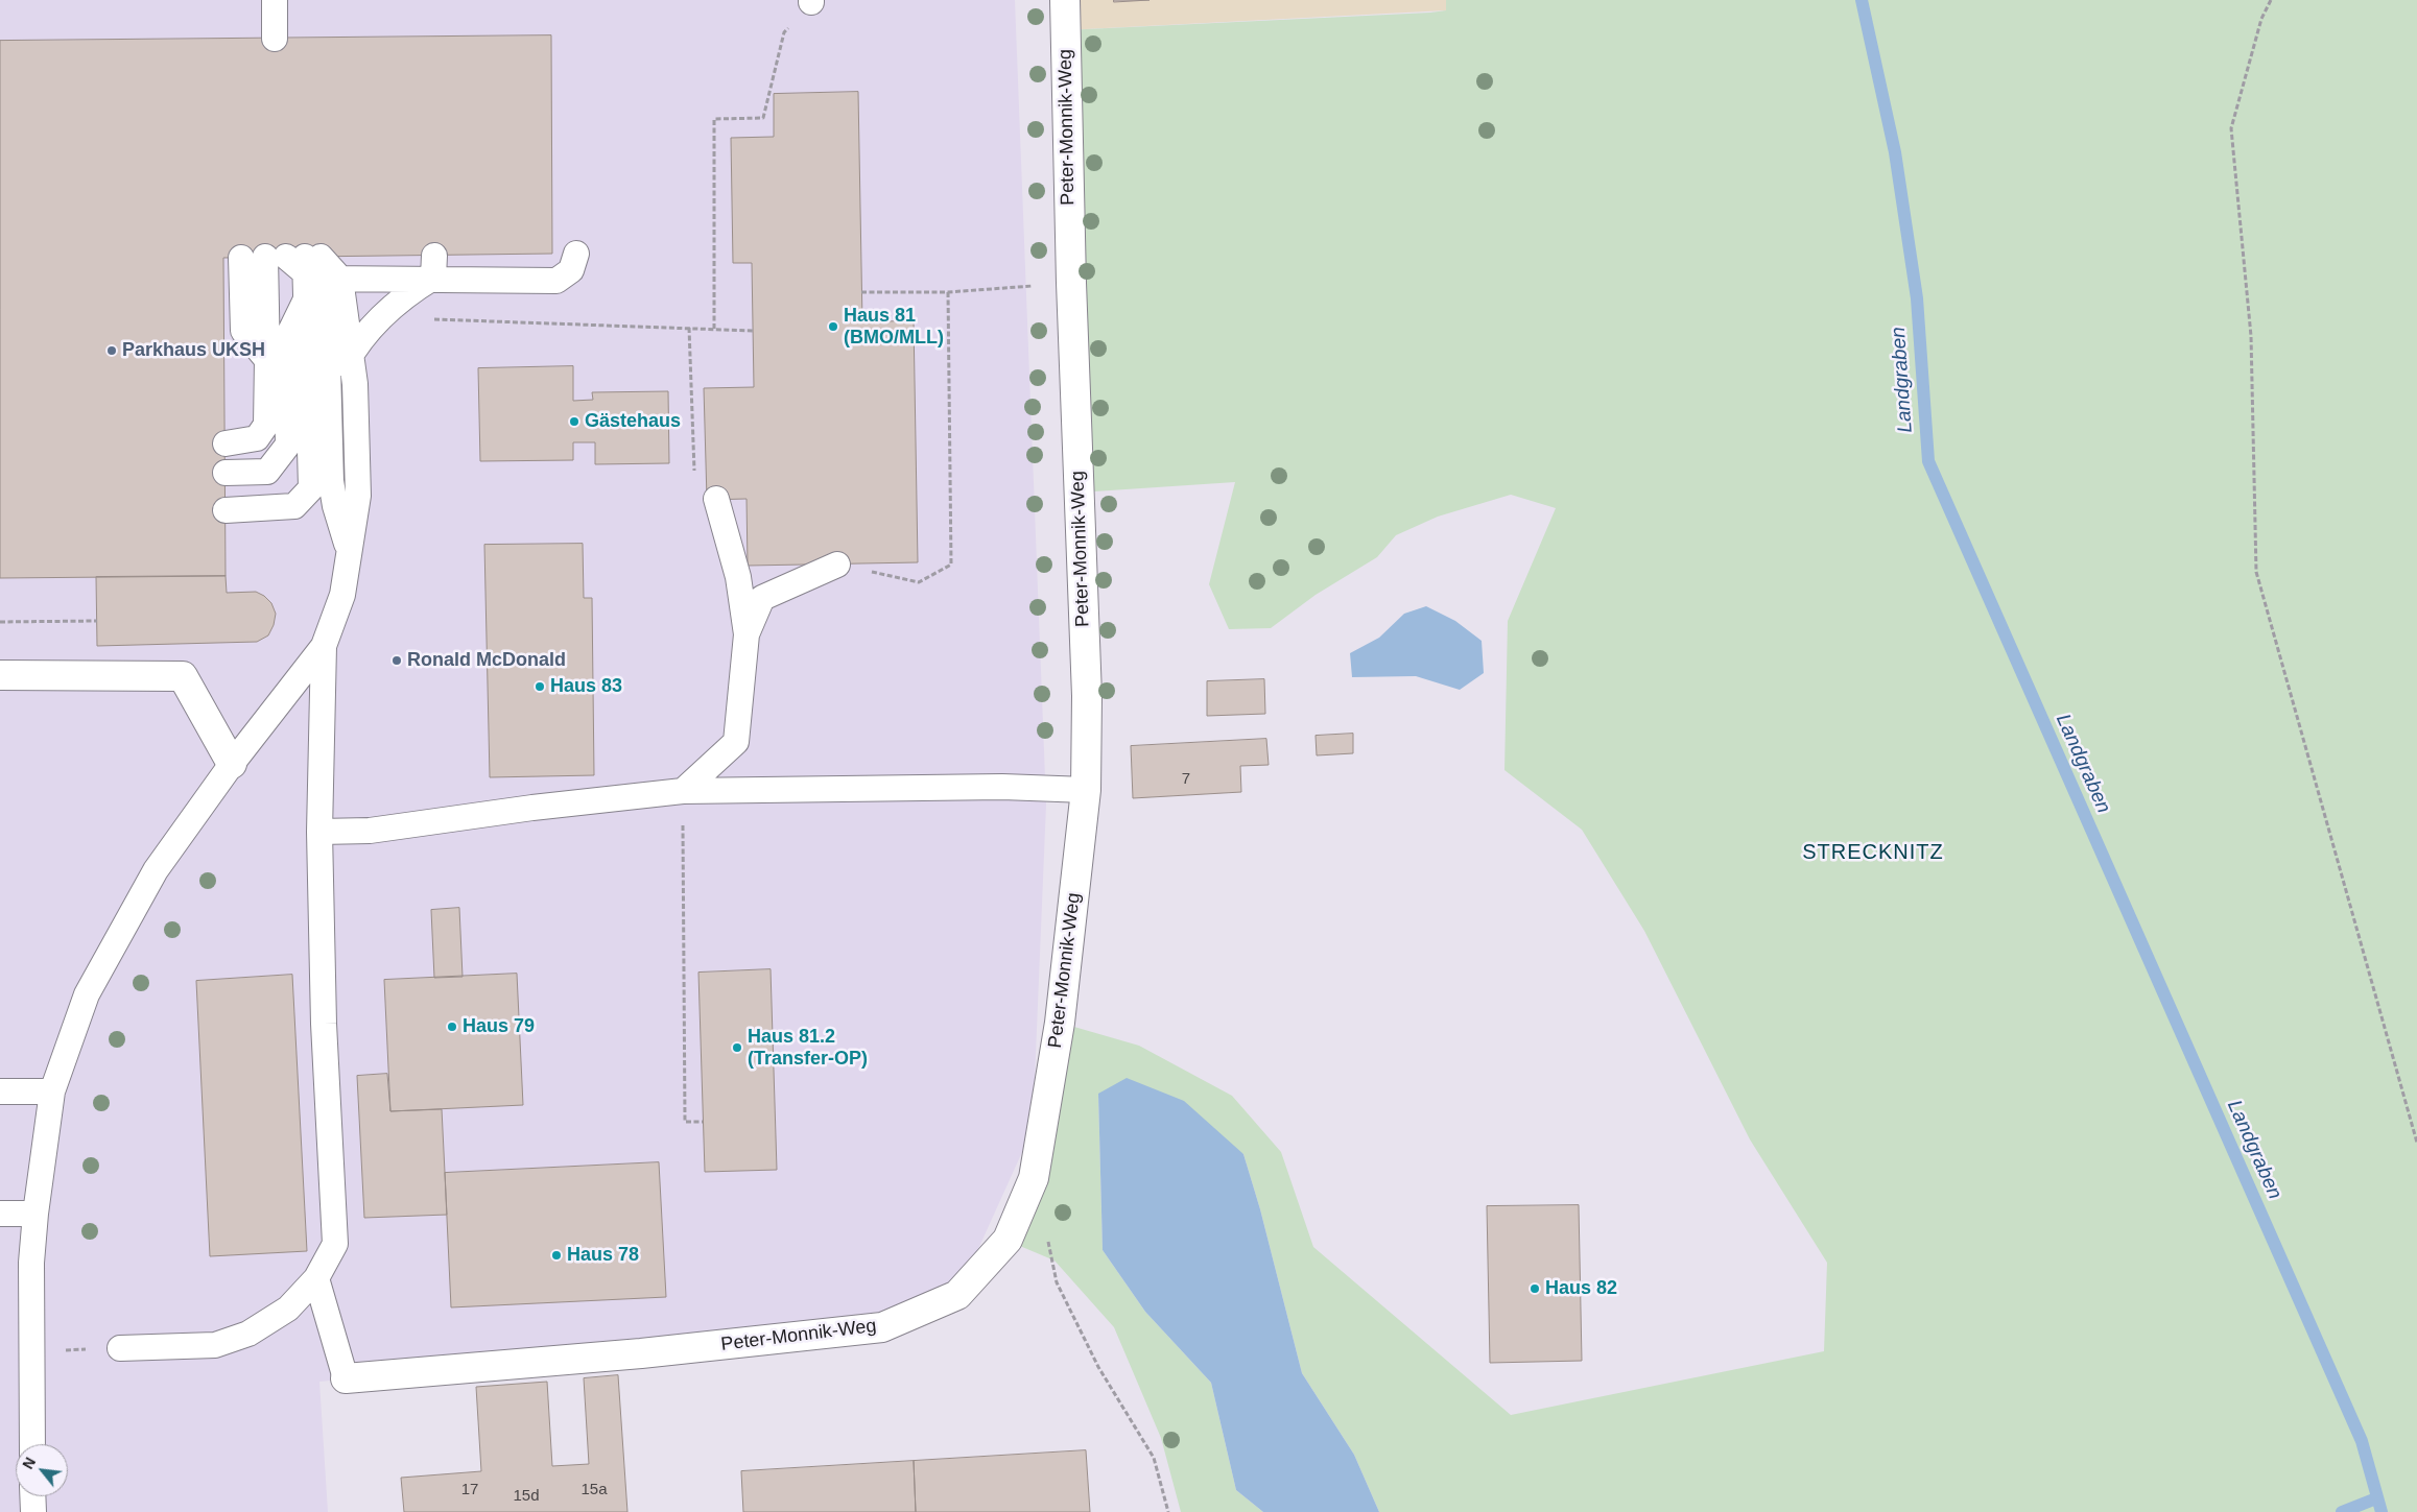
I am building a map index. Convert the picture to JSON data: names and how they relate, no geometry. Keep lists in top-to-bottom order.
{
  "streets": {
    "street": ["Peter-Monnik-Weg"]
  },
  "districts": ["STRECKNITZ"],
  "water": ["Landgraben"],
  "places": [
    "Haus 81 (BMO/MLL)",
    "Parkhaus UKSH",
    "Gästehaus",
    "Ronald McDonald",
    "Haus 83",
    "Haus 79",
    "Haus 81.2 (Transfer-OP)",
    "Haus 78",
    "Haus 82"
  ],
  "house_numbers": [
    "7",
    "17",
    "15a",
    "15d"
  ],
  "north": "top left"
}
